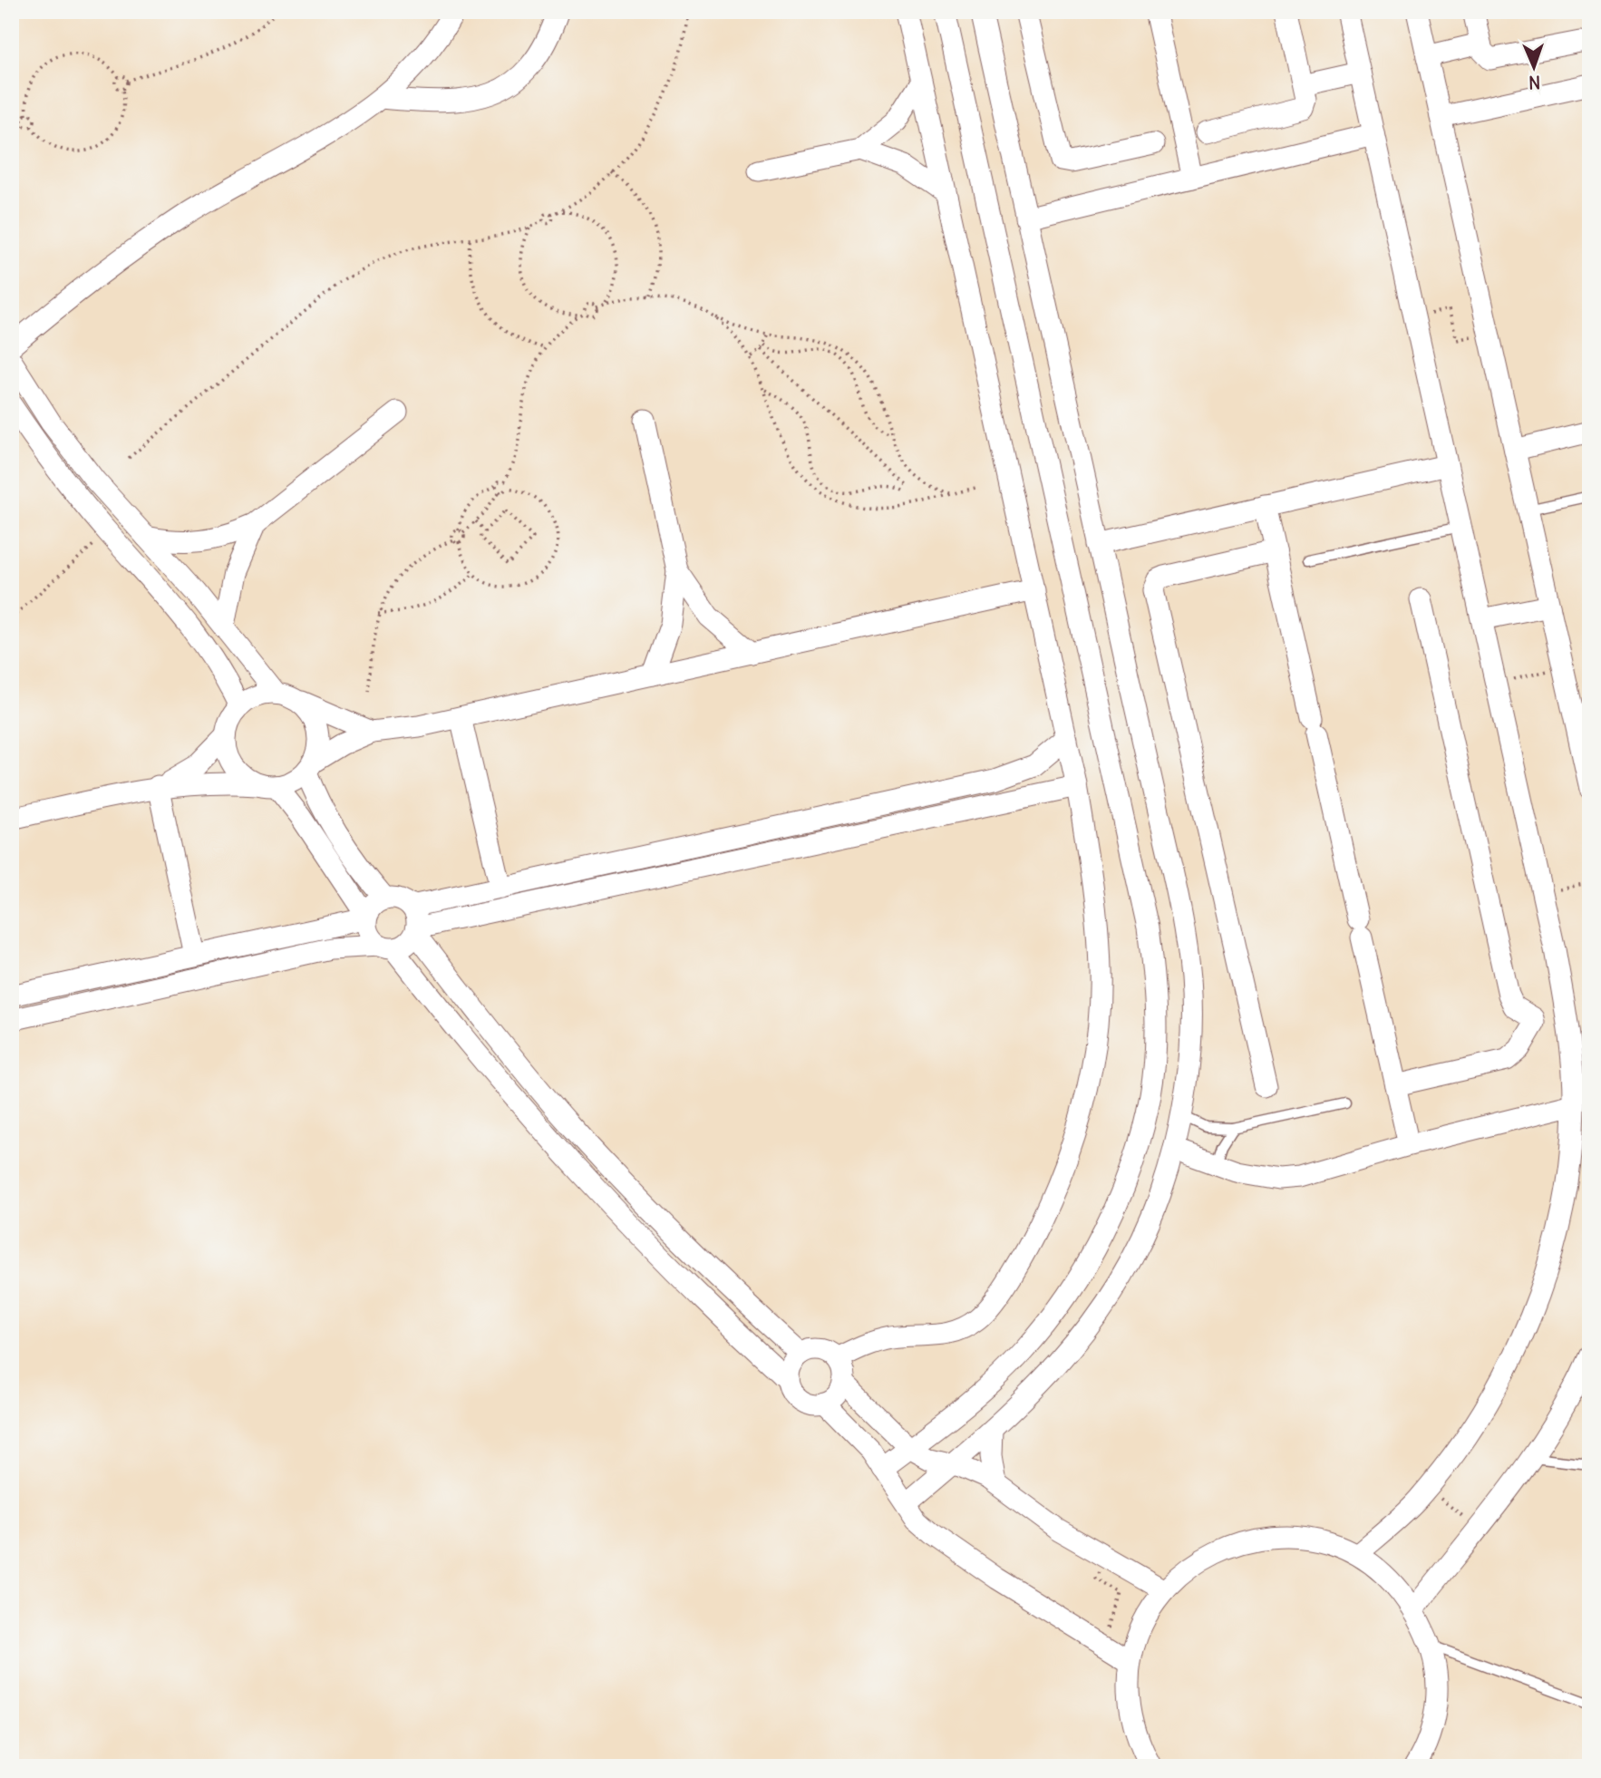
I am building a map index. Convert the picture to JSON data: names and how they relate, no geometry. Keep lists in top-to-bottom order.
{
  "north": "bottom"
}
